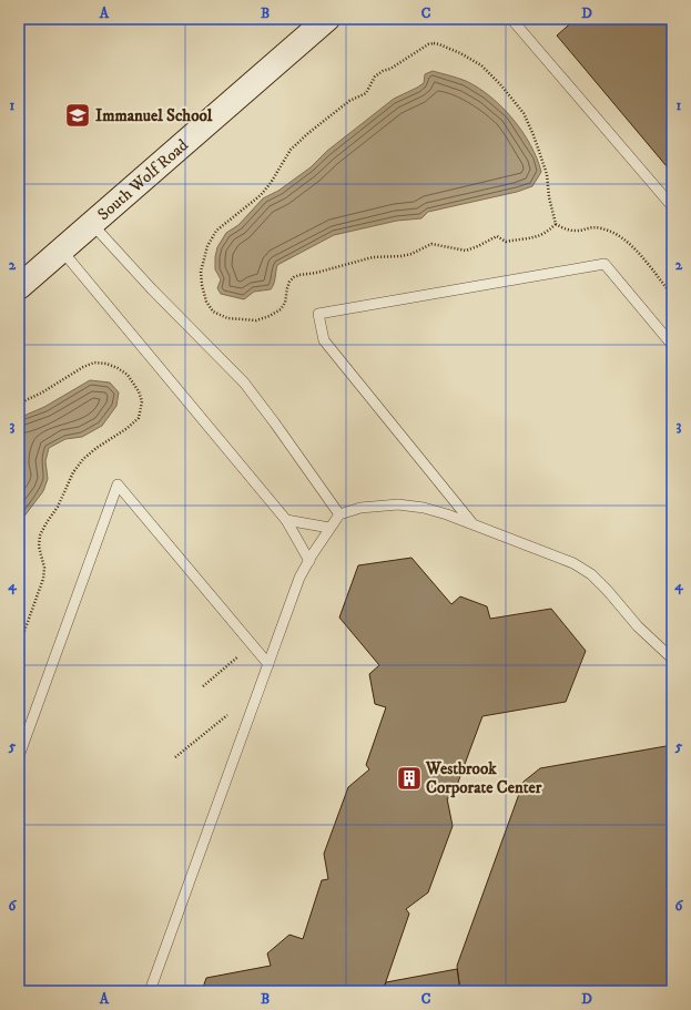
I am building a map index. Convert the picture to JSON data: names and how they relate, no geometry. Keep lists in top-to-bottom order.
{
  "streets": {
    "main road": ["South Wolf Road"]
  },
  "places": {
    "school or university": ["Immanuel School"],
    "building": ["Westbrook Corporate Center"]
  },
  "grid": {
    "columns": [
      "A",
      "B",
      "C",
      "D"
    ],
    "rows": [
      "1",
      "2",
      "3",
      "4",
      "5",
      "6"
    ]
  }
}
